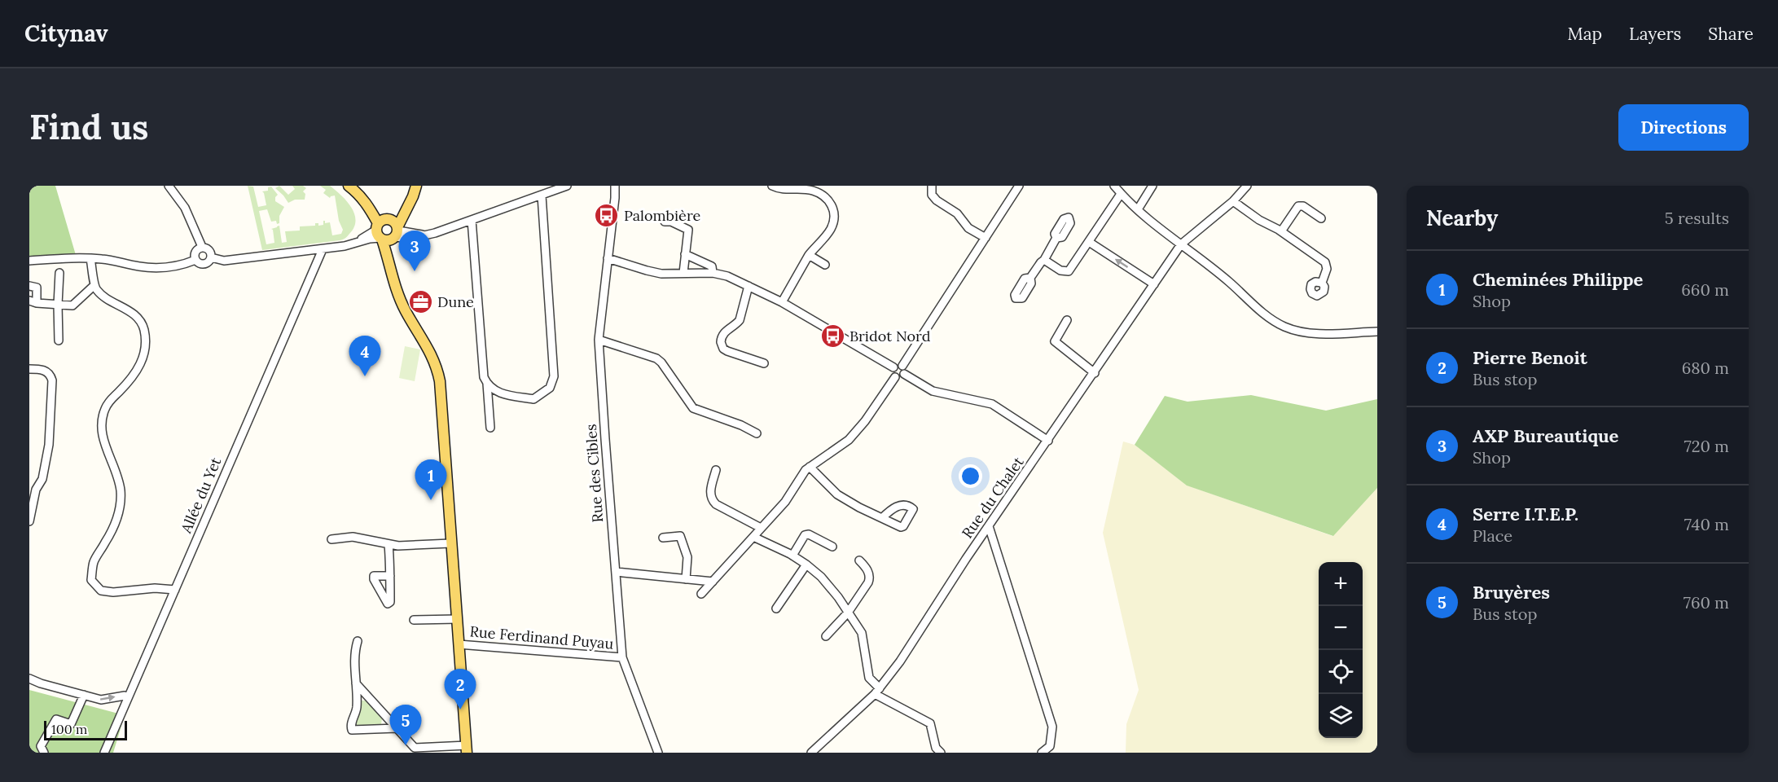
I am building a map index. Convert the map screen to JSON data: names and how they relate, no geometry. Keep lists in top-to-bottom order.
{
  "streets": {
    "street": [
      "Rue des Cibles",
      "Allée du Yet",
      "Rue du Chalet",
      "Rue Ferdinand Puyau"
    ]
  },
  "crossings": [
    ["Rue des Cibles", "Rue Ferdinand Puyau"]
  ],
  "places": {
    "bus stop": ["Palombière", "Bridot Nord"],
    "office": ["Dune"]
  },
  "scale_bar": "100 m",
  "page": {
    "header": "Citynav",
    "nav": ["Map", "Layers", "Share"],
    "buttons": "Directions",
    "title": "Find us",
    "heading": ["Nearby", "5 results"],
    "pins": [
      "3",
      "4",
      "1",
      "2",
      "5"
    ],
    "list": [
      {
        "mark": "1",
        "name": "Cheminées Philippe",
        "note": "Shop",
        "value": "660 m"
      },
      {
        "mark": "2",
        "name": "Pierre Benoit",
        "note": "Bus stop",
        "value": "680 m"
      },
      {
        "mark": "3",
        "name": "AXP Bureautique",
        "note": "Shop",
        "value": "720 m"
      },
      {
        "mark": "4",
        "name": "Serre I.T.E.P.",
        "note": "Place",
        "value": "740 m"
      },
      {
        "mark": "5",
        "name": "Bruyères",
        "note": "Bus stop",
        "value": "760 m"
      }
    ],
    "map_buttons": ["+", "−"],
    "scale": "100 m"
  }
}
